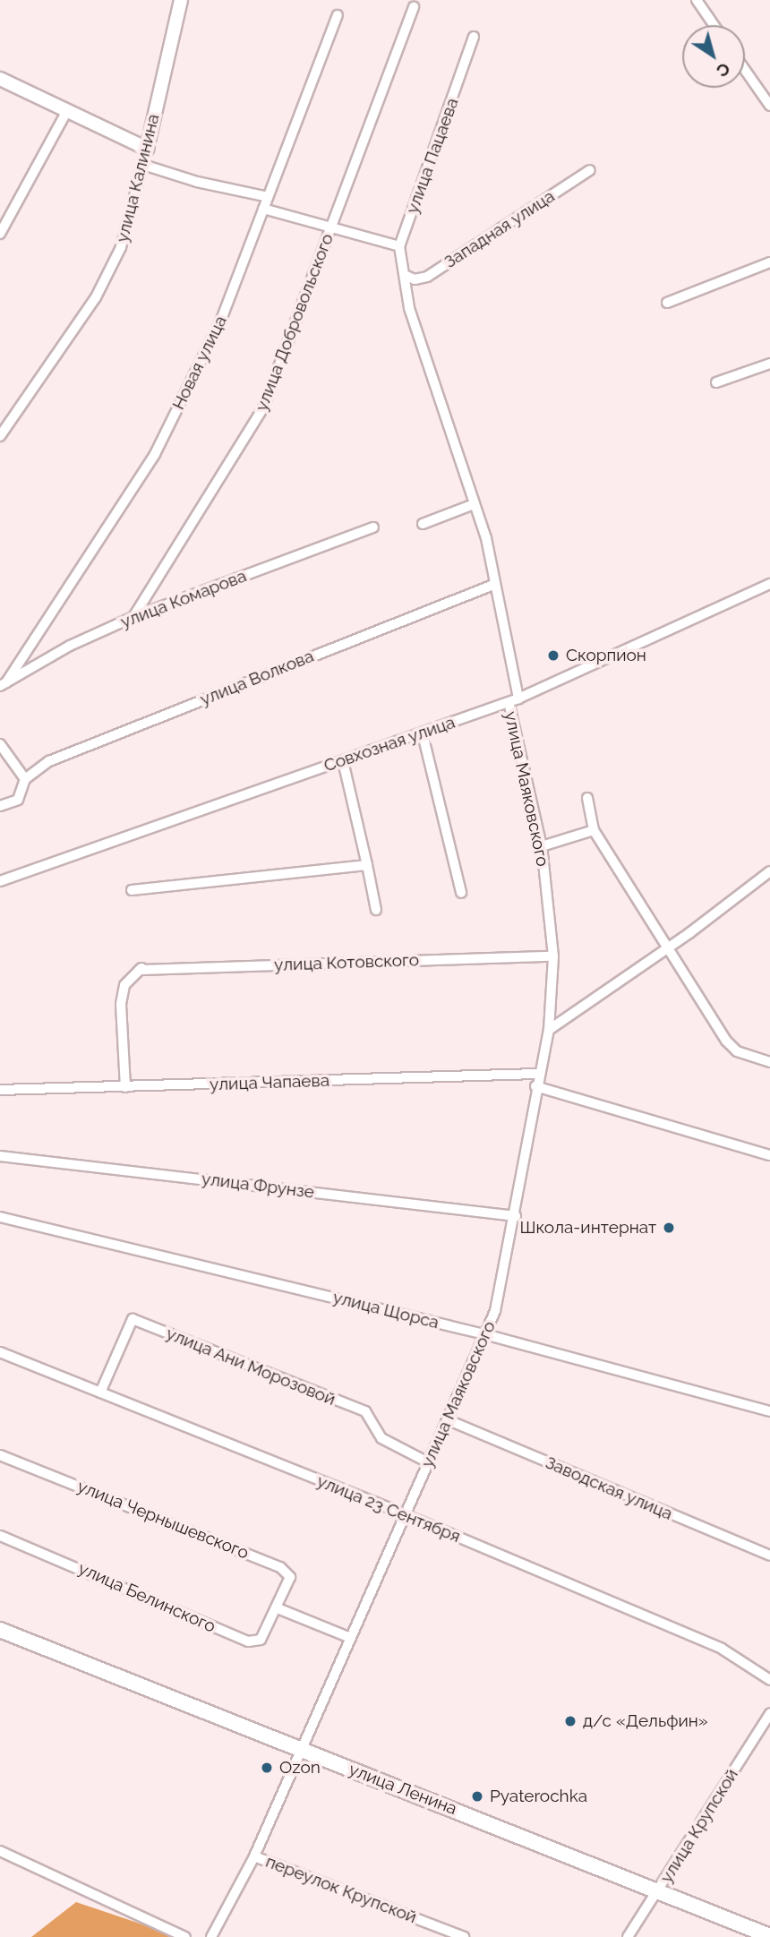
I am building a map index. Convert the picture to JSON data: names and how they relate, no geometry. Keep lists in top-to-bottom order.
{
  "streets": {
    "main road": ["улица Ленина"],
    "street": [
      "улица Пацаева",
      "улица Калинина",
      "Западная улица",
      "улица Добровольского",
      "Новая улица",
      "улица Комарова",
      "улица Волкова",
      "Совхозная улица",
      "улица Маяковского",
      "улица Котовского",
      "улица Чапаева",
      "улица Фрунзе",
      "улица Щорса",
      "улица Ани Морозовой",
      "Заводская улица",
      "улица 23 Сентября",
      "улица Чернышевского",
      "улица Белинского",
      "улица Крупской",
      "переулок Крупской"
    ]
  },
  "crossings": [
    ["Западная улица", "улица Маяковского"],
    ["улица Добровольского", "улица Комарова"],
    ["Новая улица", "улица Комарова"],
    ["улица Волкова", "улица Маяковского"],
    ["Совхозная улица", "улица Маяковского"],
    ["улица Маяковского", "улица Котовского"],
    ["улица Маяковского", "улица Чапаева"],
    ["улица Маяковского", "улица Фрунзе"],
    ["улица Маяковского", "улица Щорса"],
    ["улица Маяковского", "улица Ани Морозовой"],
    ["улица Маяковского", "Заводская улица"],
    ["улица Маяковского", "улица 23 Сентября"],
    ["улица Маяковского", "улица Ленина"],
    ["улица Маяковского", "переулок Крупской"],
    ["улица Котовского", "улица Чапаева"],
    ["улица Ани Морозовой", "улица 23 Сентября"],
    ["улица Чернышевского", "улица Белинского"],
    ["улица Ленина", "улица Крупской"]
  ],
  "places": [
    "Скорпион",
    "Школа-интернат",
    "д/с «Дельфин»",
    "Ozon",
    "Pyaterochka"
  ],
  "north": "bottom right"
}
